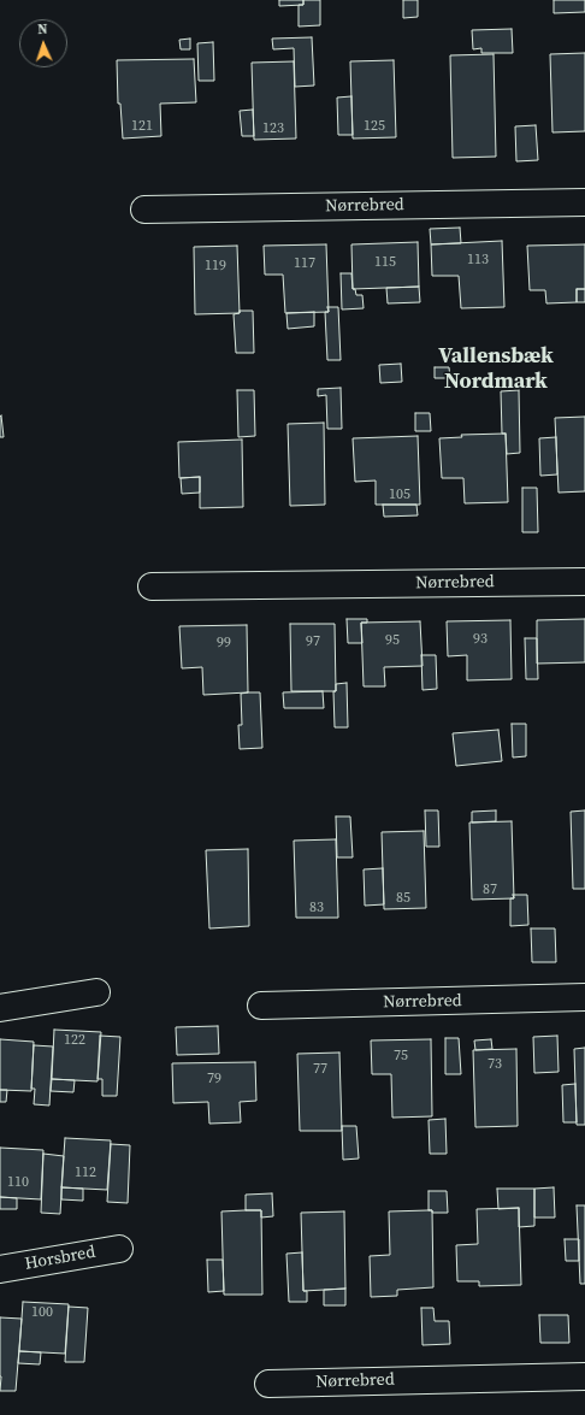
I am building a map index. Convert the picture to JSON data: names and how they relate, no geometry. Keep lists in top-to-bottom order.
{
  "streets": {
    "street": ["Nørrebred", "Horsbred"]
  },
  "districts": ["Vallensbæk Nordmark"],
  "house_numbers": [
    "121",
    "125",
    "123",
    "113",
    "115",
    "117",
    "119",
    "105",
    "93",
    "95",
    "97",
    "99",
    "87",
    "85",
    "83",
    "122",
    "75",
    "73",
    "77",
    "79",
    "112",
    "110",
    "100"
  ],
  "north": "top"
}
